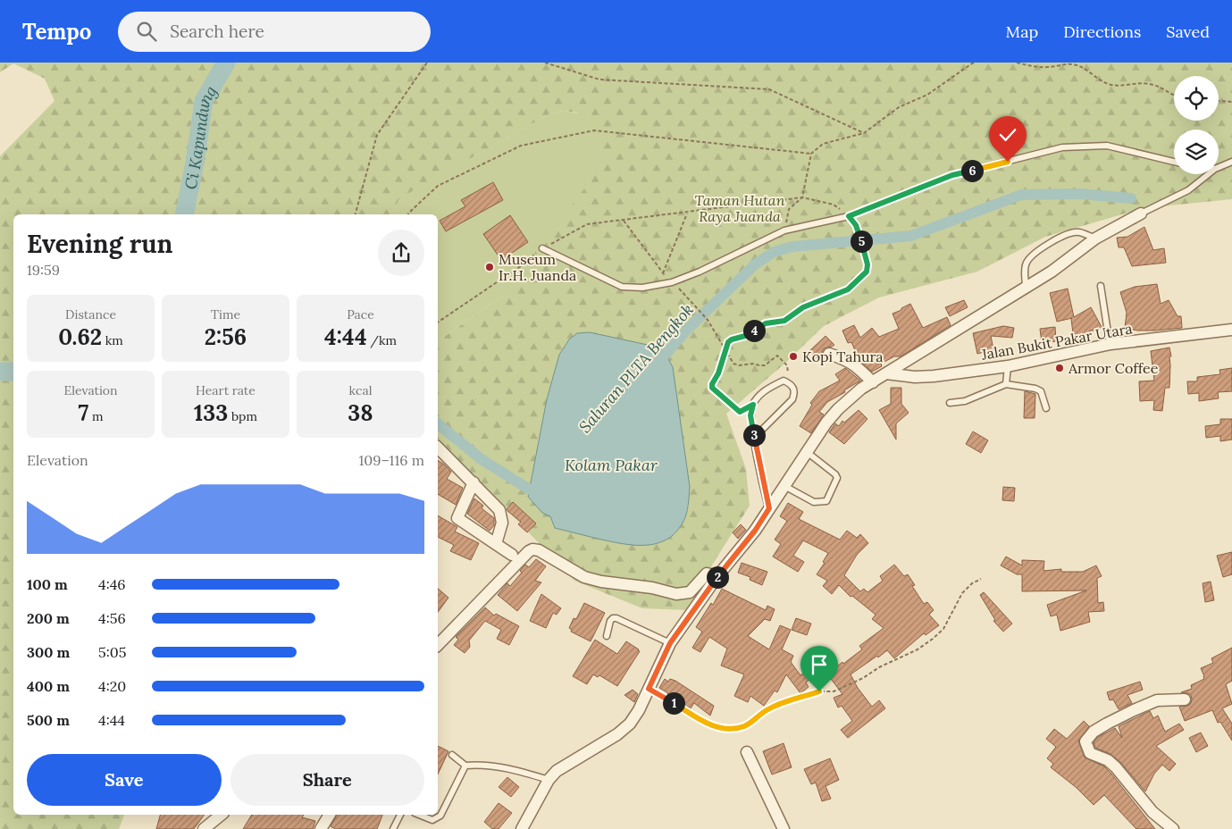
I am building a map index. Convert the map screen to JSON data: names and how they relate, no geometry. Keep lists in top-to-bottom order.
{
  "streets": {
    "street": ["Jalan Bukit Pakar Utara"]
  },
  "water": ["Ci Kapundung", "Saluran PLTA Bengkok", "Kolam Pakar"],
  "parks": ["Taman Hutan Raya Juanda"],
  "places": ["Museum Ir.H. Juanda", "Kopi Tahura", "Armor Coffee"],
  "page": {
    "header": "Tempo",
    "search": "Search here",
    "nav": ["Map", "Directions", "Saved"],
    "pins": [
      "6",
      "5",
      "4",
      "3",
      "2",
      "1"
    ],
    "heading": ["Evening run", "19:59"],
    "stats": [
      ["Distance", "0.62 km"],
      ["Time", "2:56"],
      ["Pace", "4:44 /km"],
      ["Elevation", "7 m"],
      ["Heart rate", "133 bpm"],
      ["kcal", "38"]
    ],
    "chart": ["Elevation", "109–116 m"],
    "list": [
      {
        "name": "100 m",
        "note": "4:46"
      },
      {
        "name": "200 m",
        "note": "4:56"
      },
      {
        "name": "300 m",
        "note": "5:05"
      },
      {
        "name": "400 m",
        "note": "4:20"
      },
      {
        "name": "500 m",
        "note": "4:44"
      }
    ],
    "buttons": ["Save", "Share"]
  }
}
